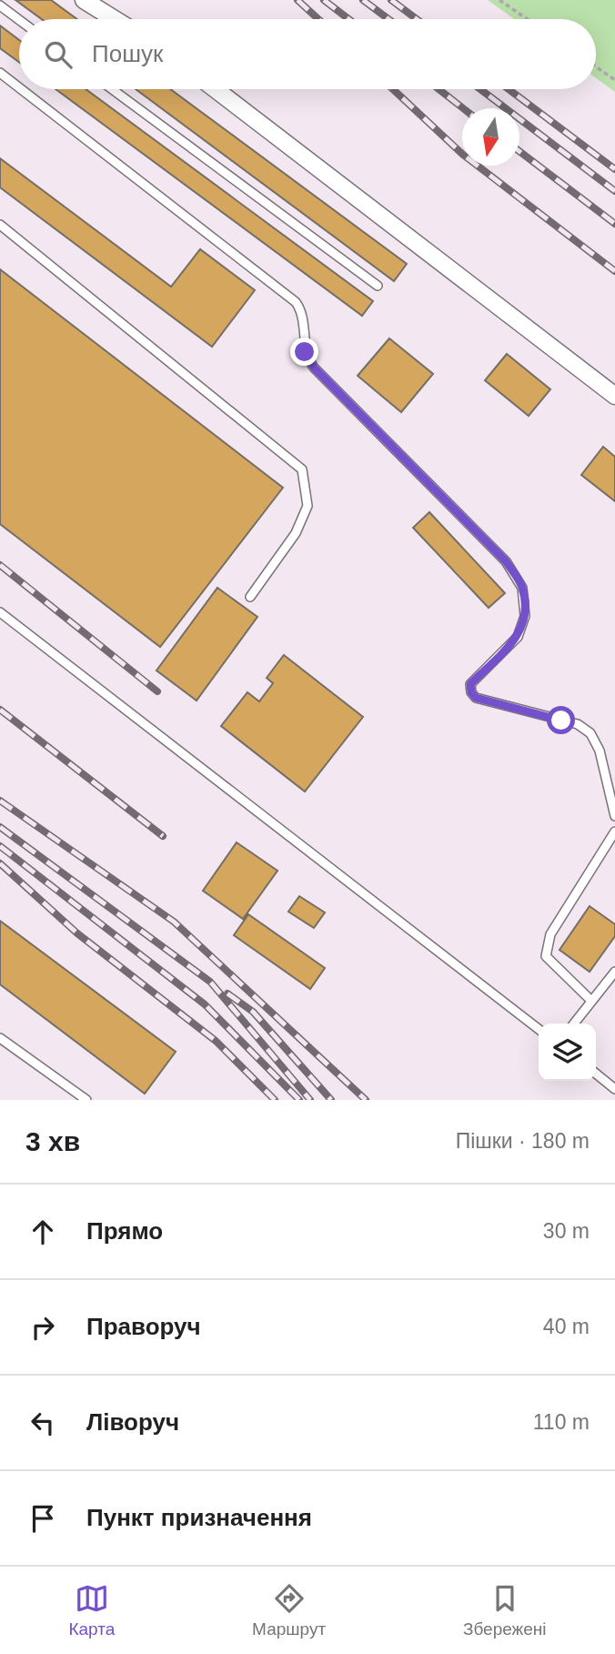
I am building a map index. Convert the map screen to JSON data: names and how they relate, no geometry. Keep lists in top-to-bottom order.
{
  "north": "bottom",
  "page": {
    "search": "Пошук",
    "heading": ["3 хв", "Пішки · 180 m"],
    "list": [
      ["Прямо", "30 m"],
      ["Праворуч", "40 m"],
      ["Ліворуч", "110 m"],
      "Пункт призначення"
    ],
    "nav": ["Карта", "Маршрут", "Збережені"]
  }
}
